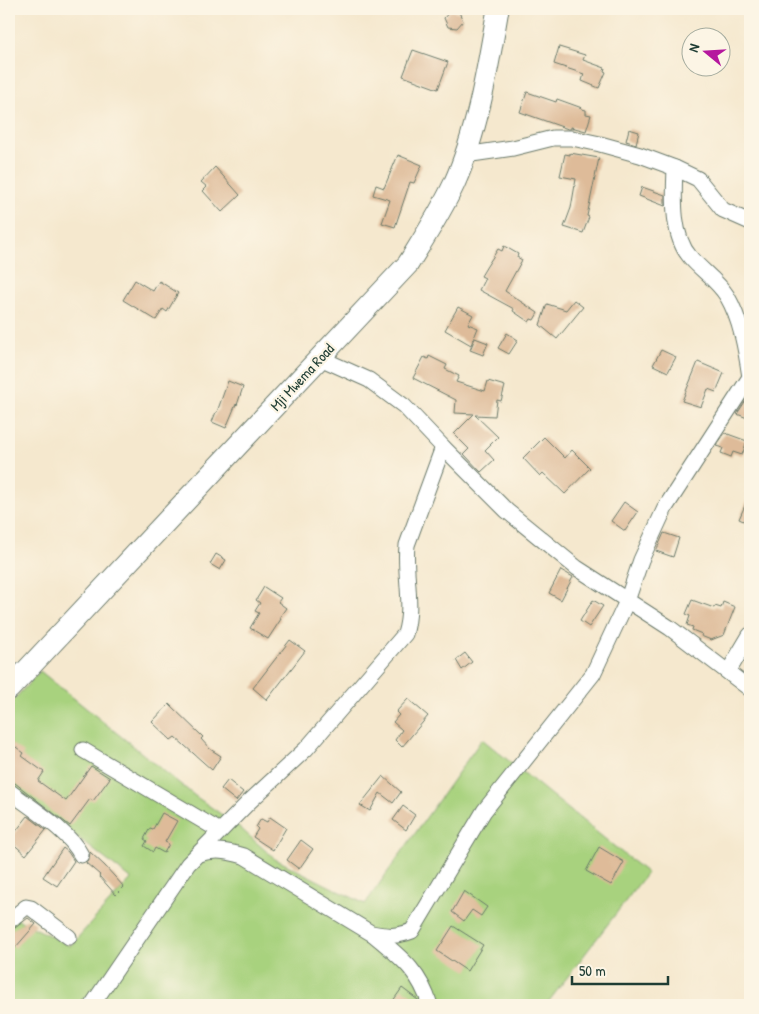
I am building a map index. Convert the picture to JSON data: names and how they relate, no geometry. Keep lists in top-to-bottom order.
{
  "streets": {
    "main road": ["Mji Mwema Road"]
  },
  "scale_bar": "50 m",
  "north": "left"
}
